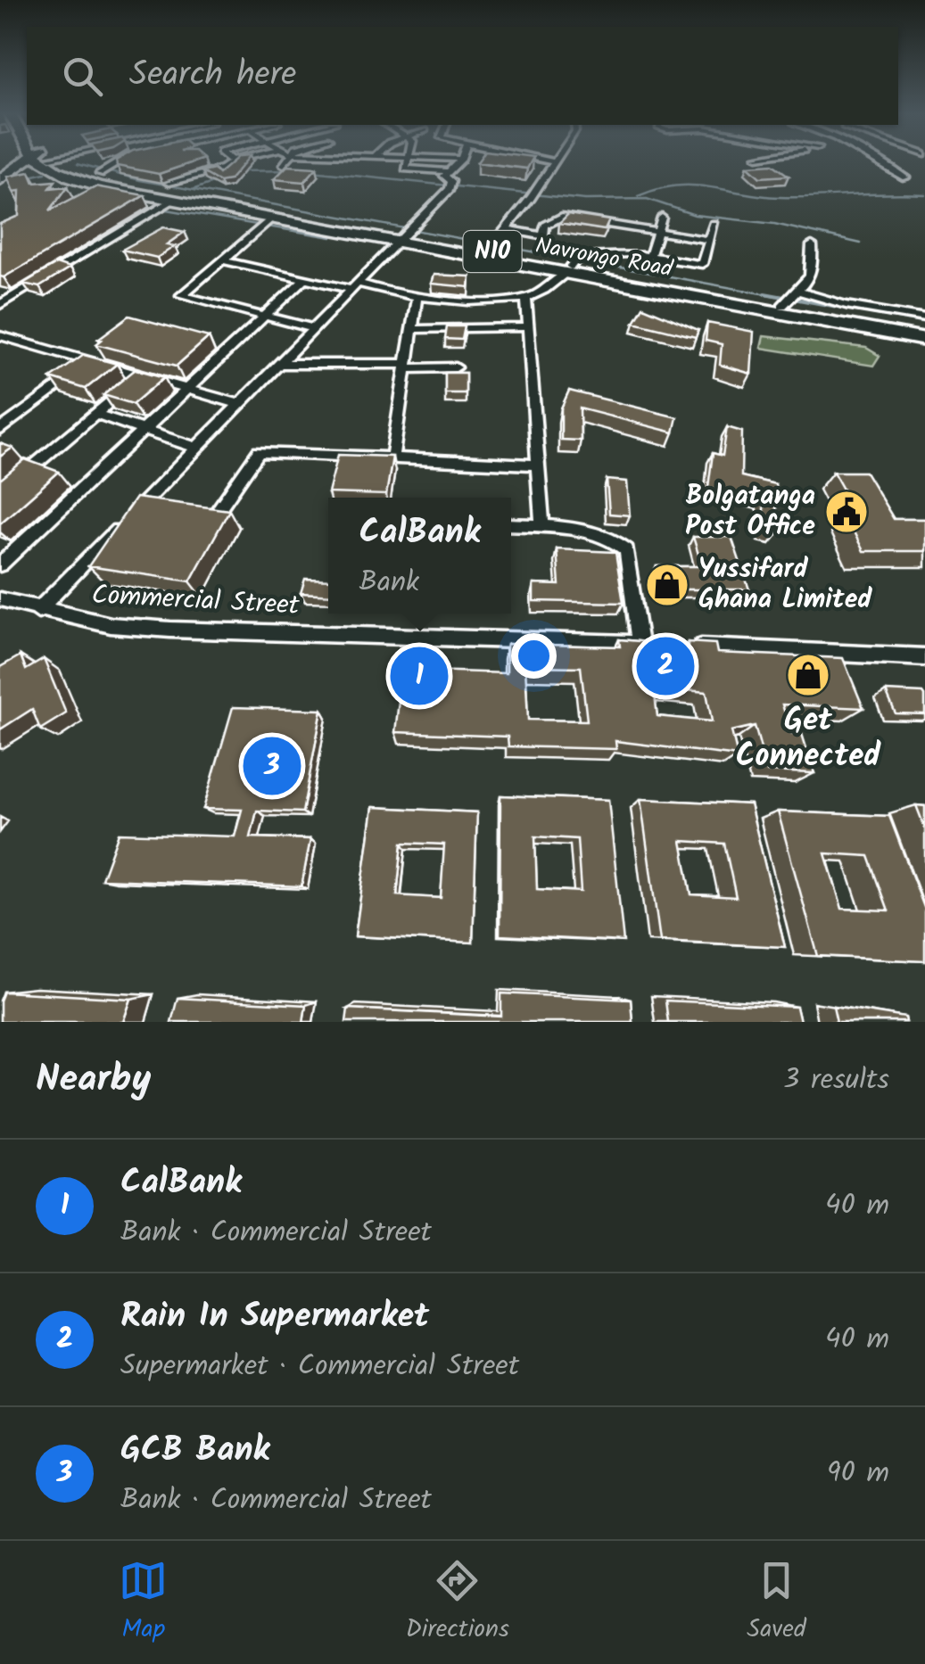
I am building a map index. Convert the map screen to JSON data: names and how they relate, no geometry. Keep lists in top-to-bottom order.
{
  "streets": {
    "highway": ["N10", "Navrongo Road"],
    "street": ["Commercial Street"]
  },
  "places": {
    "public building": ["Bolgatanga Post Office"],
    "shop": ["Yussifard Ghana Limited", "Get Connected"]
  },
  "page": {
    "search": "Search here",
    "popup": ["CalBank", "Bank"],
    "pins": ["2", "1", "3"],
    "heading": ["Nearby", "3 results"],
    "list": [
      {
        "mark": "1",
        "name": "CalBank",
        "note": "Bank · Commercial Street",
        "value": "40 m"
      },
      {
        "mark": "2",
        "name": "Rain In Supermarket",
        "note": "Supermarket · Commercial Street",
        "value": "40 m"
      },
      {
        "mark": "3",
        "name": "GCB Bank",
        "note": "Bank · Commercial Street",
        "value": "90 m"
      }
    ],
    "nav": ["Map", "Directions", "Saved"]
  }
}
